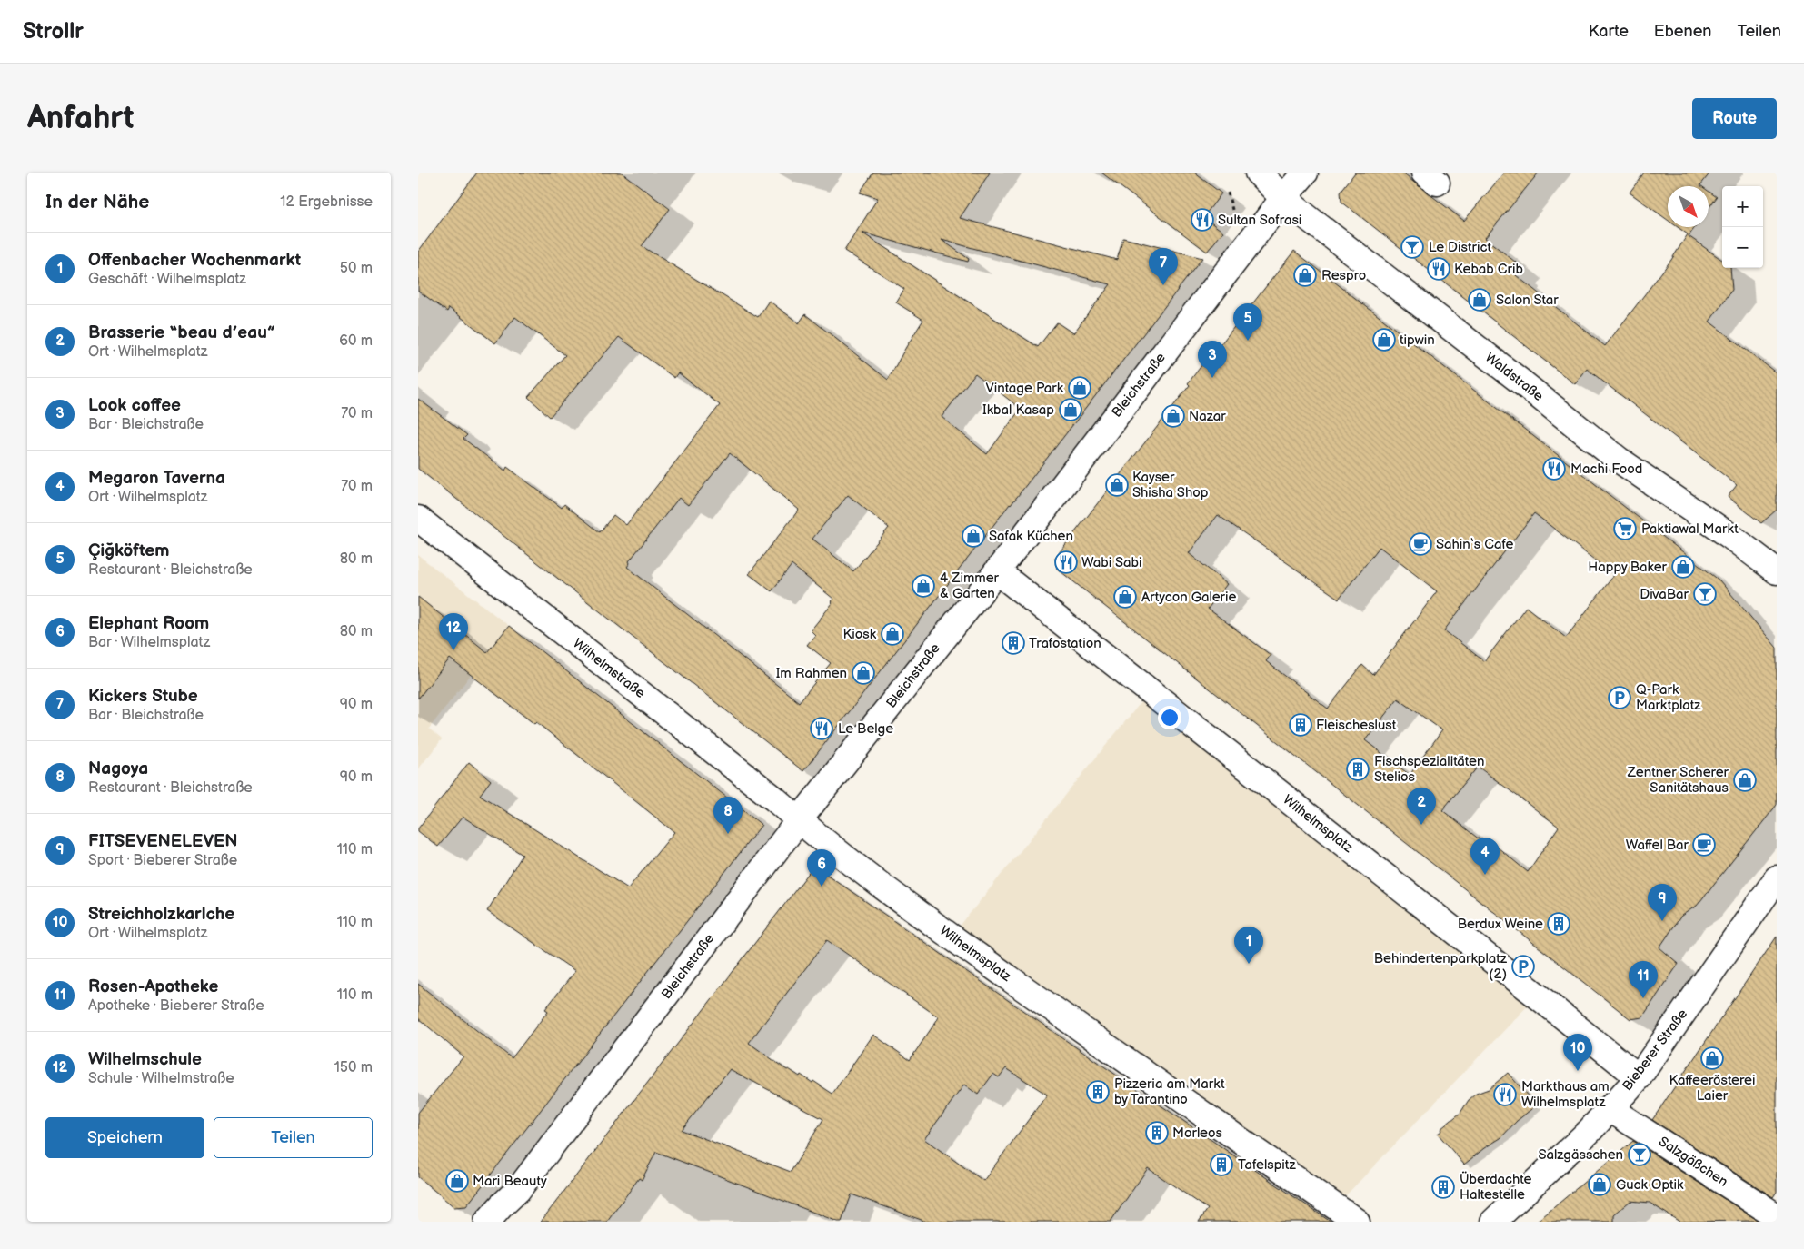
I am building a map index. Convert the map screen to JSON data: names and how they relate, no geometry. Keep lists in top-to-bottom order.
{
  "streets": {
    "street": [
      "Waldstraße",
      "Bleichstraße",
      "Wilhelmstraße",
      "Wilhelmsplatz",
      "Bieberer Straße",
      "Salzgäßchen"
    ]
  },
  "crossings": [
    ["Waldstraße", "Bleichstraße"],
    ["Bleichstraße", "Wilhelmstraße"],
    ["Bleichstraße", "Wilhelmsplatz"],
    ["Wilhelmstraße", "Wilhelmsplatz"],
    ["Wilhelmsplatz", "Bieberer Straße"],
    ["Bieberer Straße", "Salzgäßchen"]
  ],
  "places": {
    "restaurant": [
      "Sultan Sofrasi",
      "Kebab Crib",
      "Machi Food",
      "Wabi Sabi",
      "Le Belge",
      "Markthaus am Wilhelmsplatz"
    ],
    "bar": ["Le District", "DivaBar", "Salzgässchen"],
    "shop": [
      "Respro",
      "Salon Star",
      "tipwin",
      "Vintage Park",
      "Ikbal Kasap",
      "Nazar",
      "Kayser Shisha Shop",
      "Safak Küchen",
      "Happy Baker",
      "4 Zimmer & Garten",
      "Artycon Galerie",
      "Kiosk",
      "Im Rahmen",
      "Zentner Scherer Sanitätshaus",
      "Kaffeerösterei Laier",
      "Mari Beauty",
      "Guck Optik"
    ],
    "supermarket": ["Paktiawal Markt"],
    "cafe": ["Sahin‘s Cafe", "Waffel Bar"],
    "building": [
      "Trafostation",
      "Fleischeslust",
      "Fischspezialitäten Stelios",
      "Berdux Weine",
      "Pizzeria am Markt by Tarantino",
      "Morleos",
      "Tafelspitz",
      "Überdachte Haltestelle"
    ],
    "parking": ["Q-Park Marktplatz", "Behindertenparkplatz (2)"]
  },
  "north": "bottom right",
  "page": {
    "header": "Strollr",
    "nav": ["Karte", "Ebenen", "Teilen"],
    "buttons": [
      "Route",
      ["Speichern", "Teilen"]
    ],
    "title": "Anfahrt",
    "heading": ["In der Nähe", "12 Ergebnisse"],
    "map_buttons": ["+", "−"],
    "list": [
      {
        "mark": "1",
        "name": "Offenbacher Wochenmarkt",
        "note": "Geschäft · Wilhelmsplatz",
        "value": "50 m"
      },
      {
        "mark": "2",
        "name": "Brasserie “beau d’eau”",
        "note": "Ort · Wilhelmsplatz",
        "value": "60 m"
      },
      {
        "mark": "3",
        "name": "Look coffee",
        "note": "Bar · Bleichstraße",
        "value": "70 m"
      },
      {
        "mark": "4",
        "name": "Megaron Taverna",
        "note": "Ort · Wilhelmsplatz",
        "value": "70 m"
      },
      {
        "mark": "5",
        "name": "Çiğköftem",
        "note": "Restaurant · Bleichstraße",
        "value": "80 m"
      },
      {
        "mark": "6",
        "name": "Elephant Room",
        "note": "Bar · Wilhelmsplatz",
        "value": "80 m"
      },
      {
        "mark": "7",
        "name": "Kickers Stube",
        "note": "Bar · Bleichstraße",
        "value": "90 m"
      },
      {
        "mark": "8",
        "name": "Nagoya",
        "note": "Restaurant · Bleichstraße",
        "value": "90 m"
      },
      {
        "mark": "9",
        "name": "FITSEVENELEVEN",
        "note": "Sport · Bieberer Straße",
        "value": "110 m"
      },
      {
        "mark": "10",
        "name": "Streichholzkarlche",
        "note": "Ort · Wilhelmsplatz",
        "value": "110 m"
      },
      {
        "mark": "11",
        "name": "Rosen-Apotheke",
        "note": "Apotheke · Bieberer Straße",
        "value": "110 m"
      },
      {
        "mark": "12",
        "name": "Wilhelmschule",
        "note": "Schule · Wilhelmstraße",
        "value": "150 m"
      }
    ],
    "pins": [
      "7",
      "5",
      "3",
      "12",
      "2",
      "8",
      "4",
      "6",
      "9",
      "1",
      "11",
      "10"
    ]
  }
}
